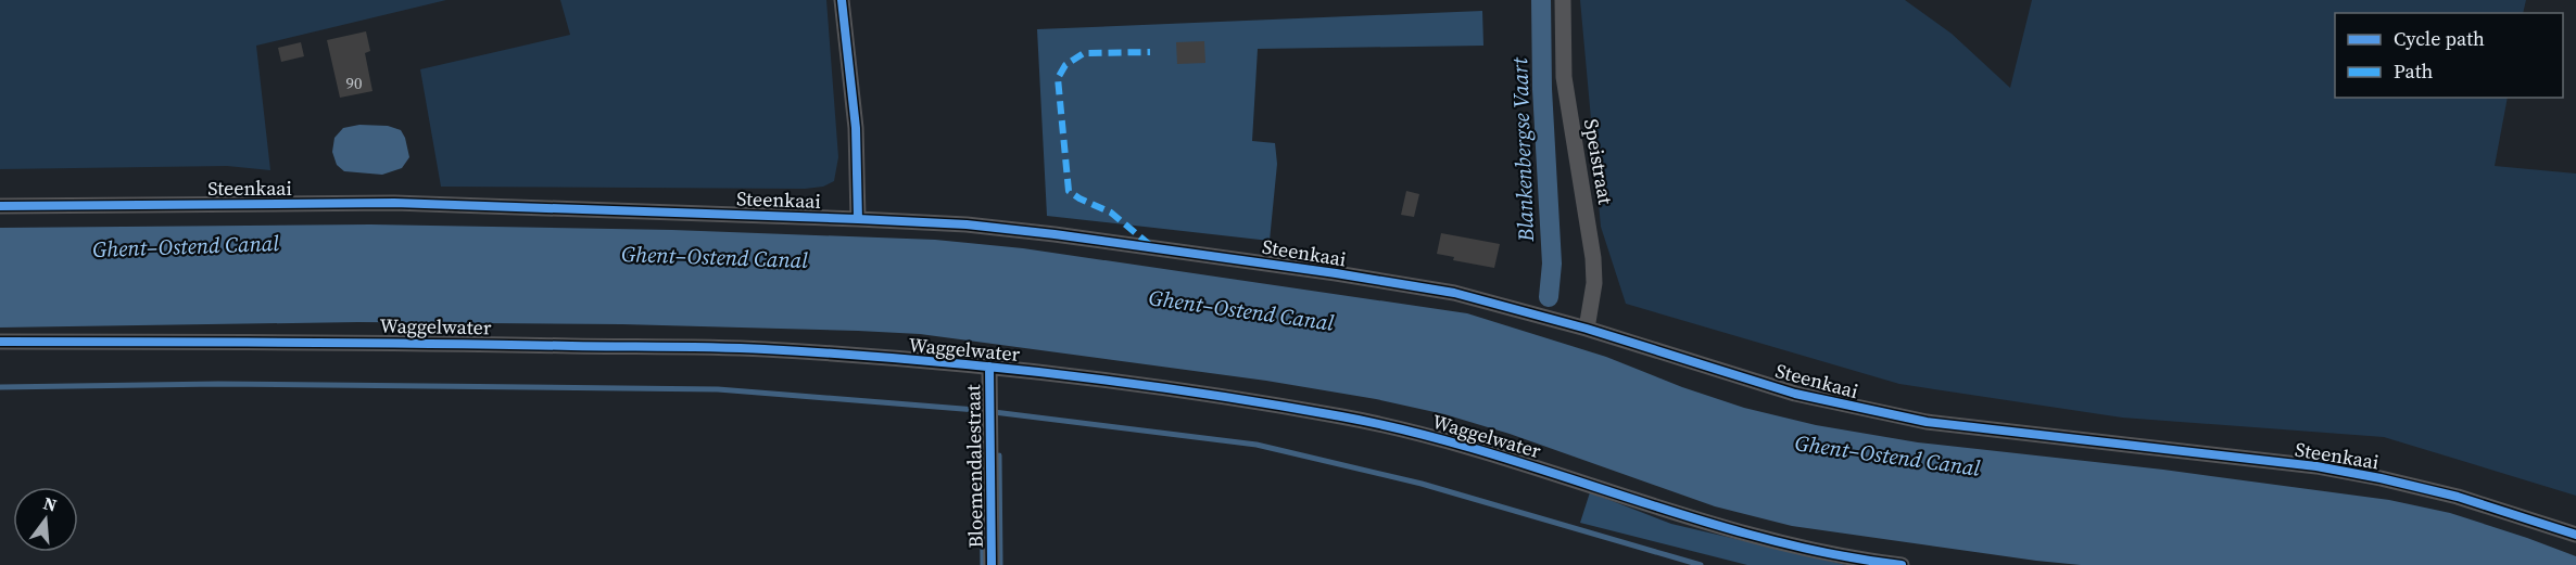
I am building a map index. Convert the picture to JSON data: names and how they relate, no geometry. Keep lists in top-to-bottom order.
{
  "streets": {
    "street": [
      "Speistraat",
      "Steenkaai",
      "Waggelwater",
      "Bloemendalestraat"
    ]
  },
  "crossings": [
    ["Speistraat", "Steenkaai"],
    ["Waggelwater", "Bloemendalestraat"]
  ],
  "water": ["Blankenbergse Vaart", "Ghent–Ostend Canal"],
  "house_numbers": ["90"],
  "legend": ["Cycle path", "Path"],
  "north": "top"
}
